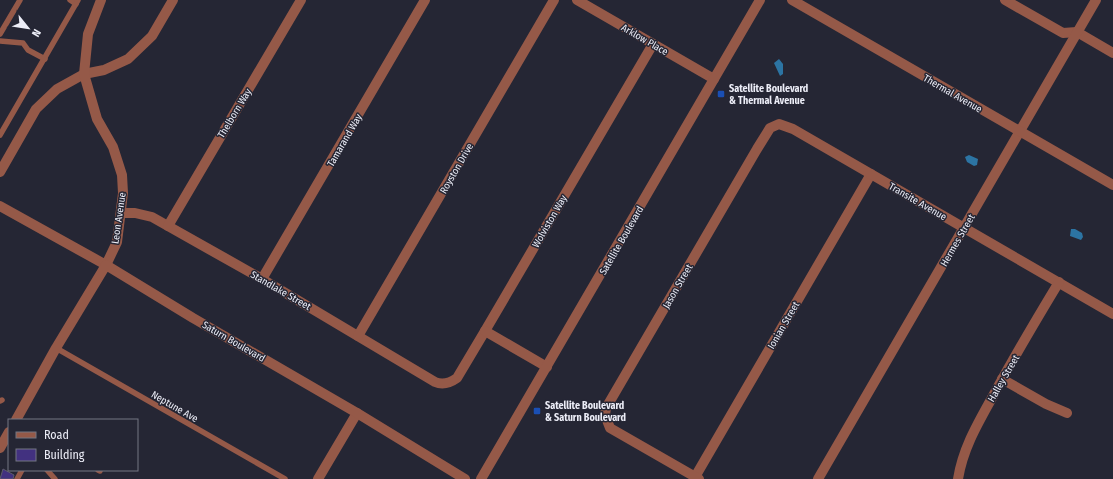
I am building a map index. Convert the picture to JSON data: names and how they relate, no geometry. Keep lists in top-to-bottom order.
{
  "streets": {
    "street": [
      "Arklow Place",
      "Thermal Avenue",
      "Thelborn Way",
      "Tamarand Way",
      "Royston Drive",
      "Transite Avenue",
      "Leon Avenue",
      "Wolviston Way",
      "Satellite Boulevard",
      "Hermes Street",
      "Jason Street",
      "Standlake Street",
      "Ionian Street",
      "Saturn Boulevard",
      "Halley Street"
    ],
    "lane": ["Neptune Ave"]
  },
  "crossings": [
    ["Arklow Place", "Wolviston Way"],
    ["Arklow Place", "Satellite Boulevard"],
    ["Thermal Avenue", "Hermes Street"],
    ["Thelborn Way", "Standlake Street"],
    ["Tamarand Way", "Standlake Street"],
    ["Royston Drive", "Standlake Street"],
    ["Transite Avenue", "Hermes Street"],
    ["Transite Avenue", "Jason Street"],
    ["Transite Avenue", "Ionian Street"],
    ["Transite Avenue", "Halley Street"],
    ["Leon Avenue", "Standlake Street"],
    ["Leon Avenue", "Saturn Boulevard"],
    ["Leon Avenue", "Neptune Ave"],
    ["Wolviston Way", "Standlake Street"],
    ["Jason Street", "Ionian Street"]
  ],
  "places": {
    "transit": ["Satellite Boulevard & Thermal Avenue", "Satellite Boulevard & Saturn Boulevard"]
  },
  "legend": ["Road", "Building"],
  "north": "bottom right"
}
